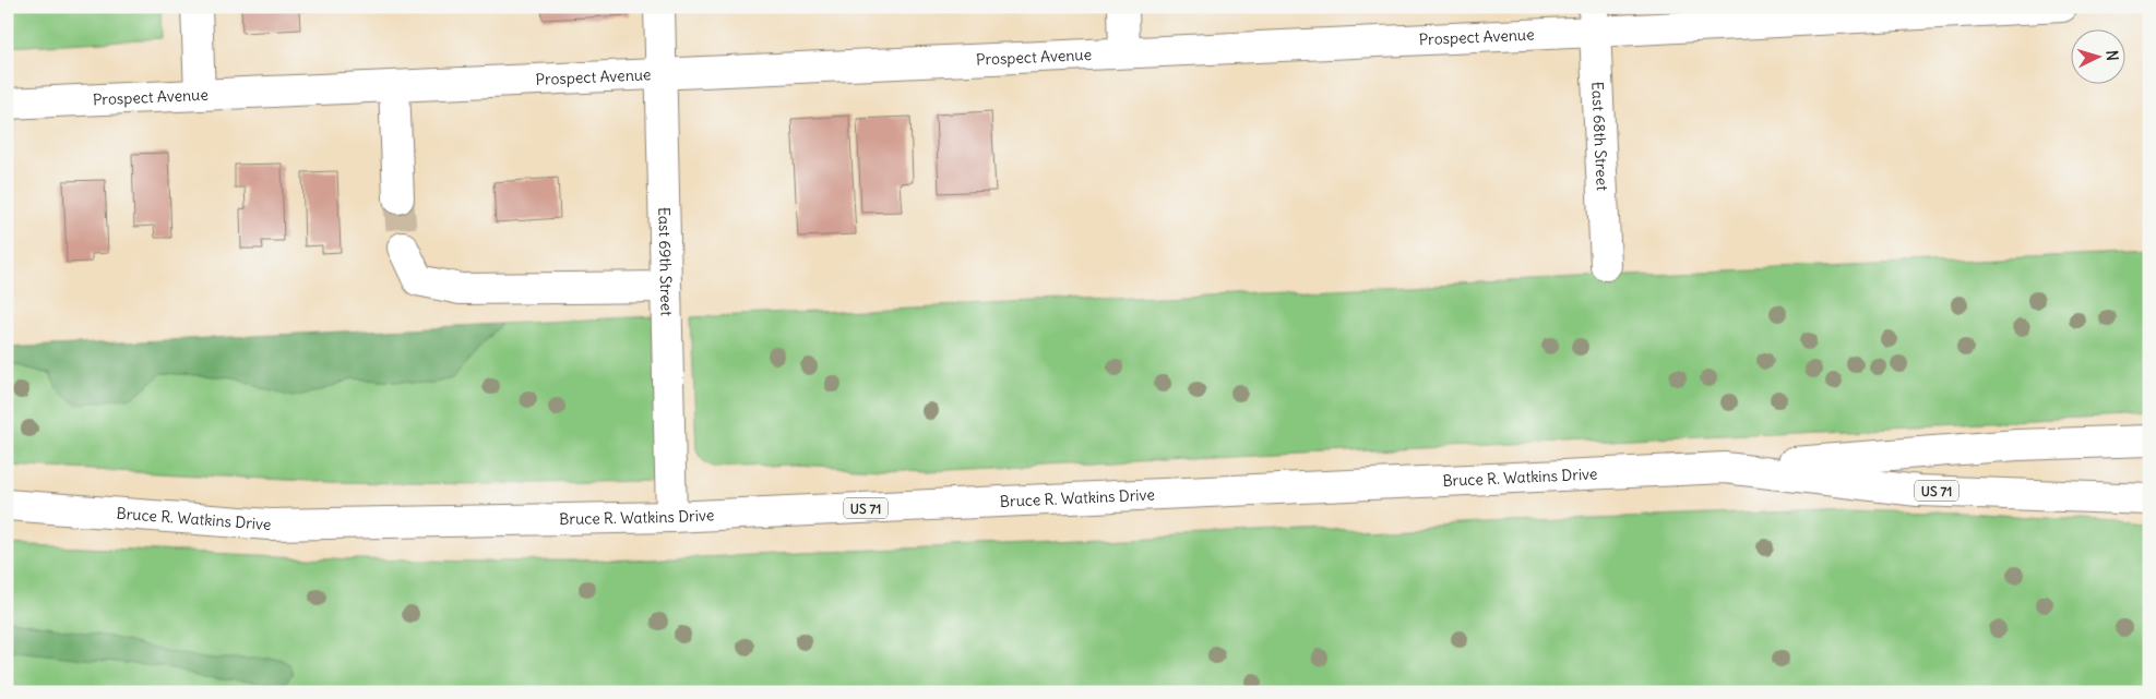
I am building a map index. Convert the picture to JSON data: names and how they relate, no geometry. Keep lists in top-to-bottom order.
{
  "streets": {
    "main road": [
      "Prospect Avenue",
      "East 68th Street",
      "East 69th Street",
      "Bruce R. Watkins Drive",
      "US 71"
    ]
  },
  "crossings": [
    ["Prospect Avenue", "East 68th Street"],
    ["Prospect Avenue", "East 69th Street"],
    ["East 69th Street", "Bruce R. Watkins Drive"]
  ],
  "north": "right"
}
